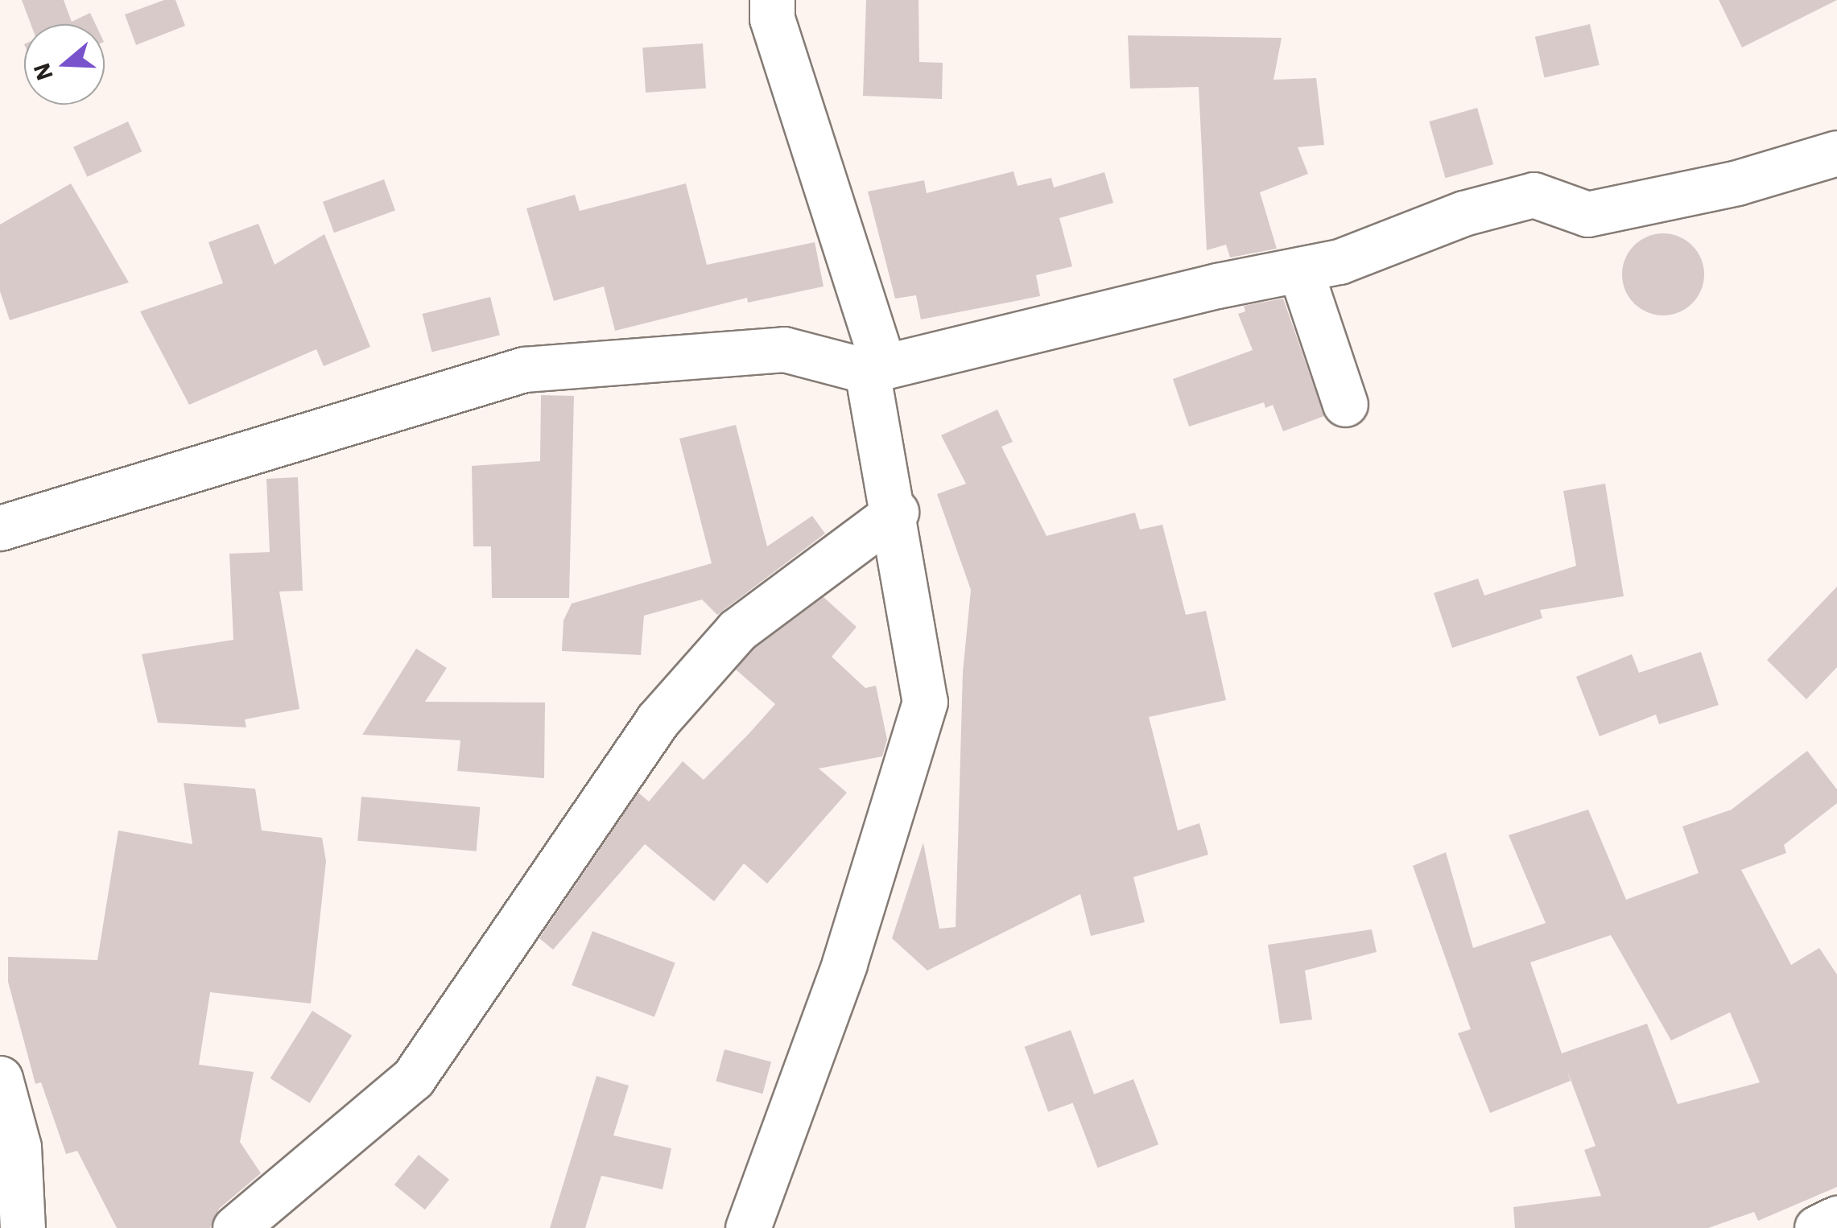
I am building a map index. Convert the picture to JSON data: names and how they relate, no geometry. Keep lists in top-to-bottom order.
{
  "north": "left"
}
